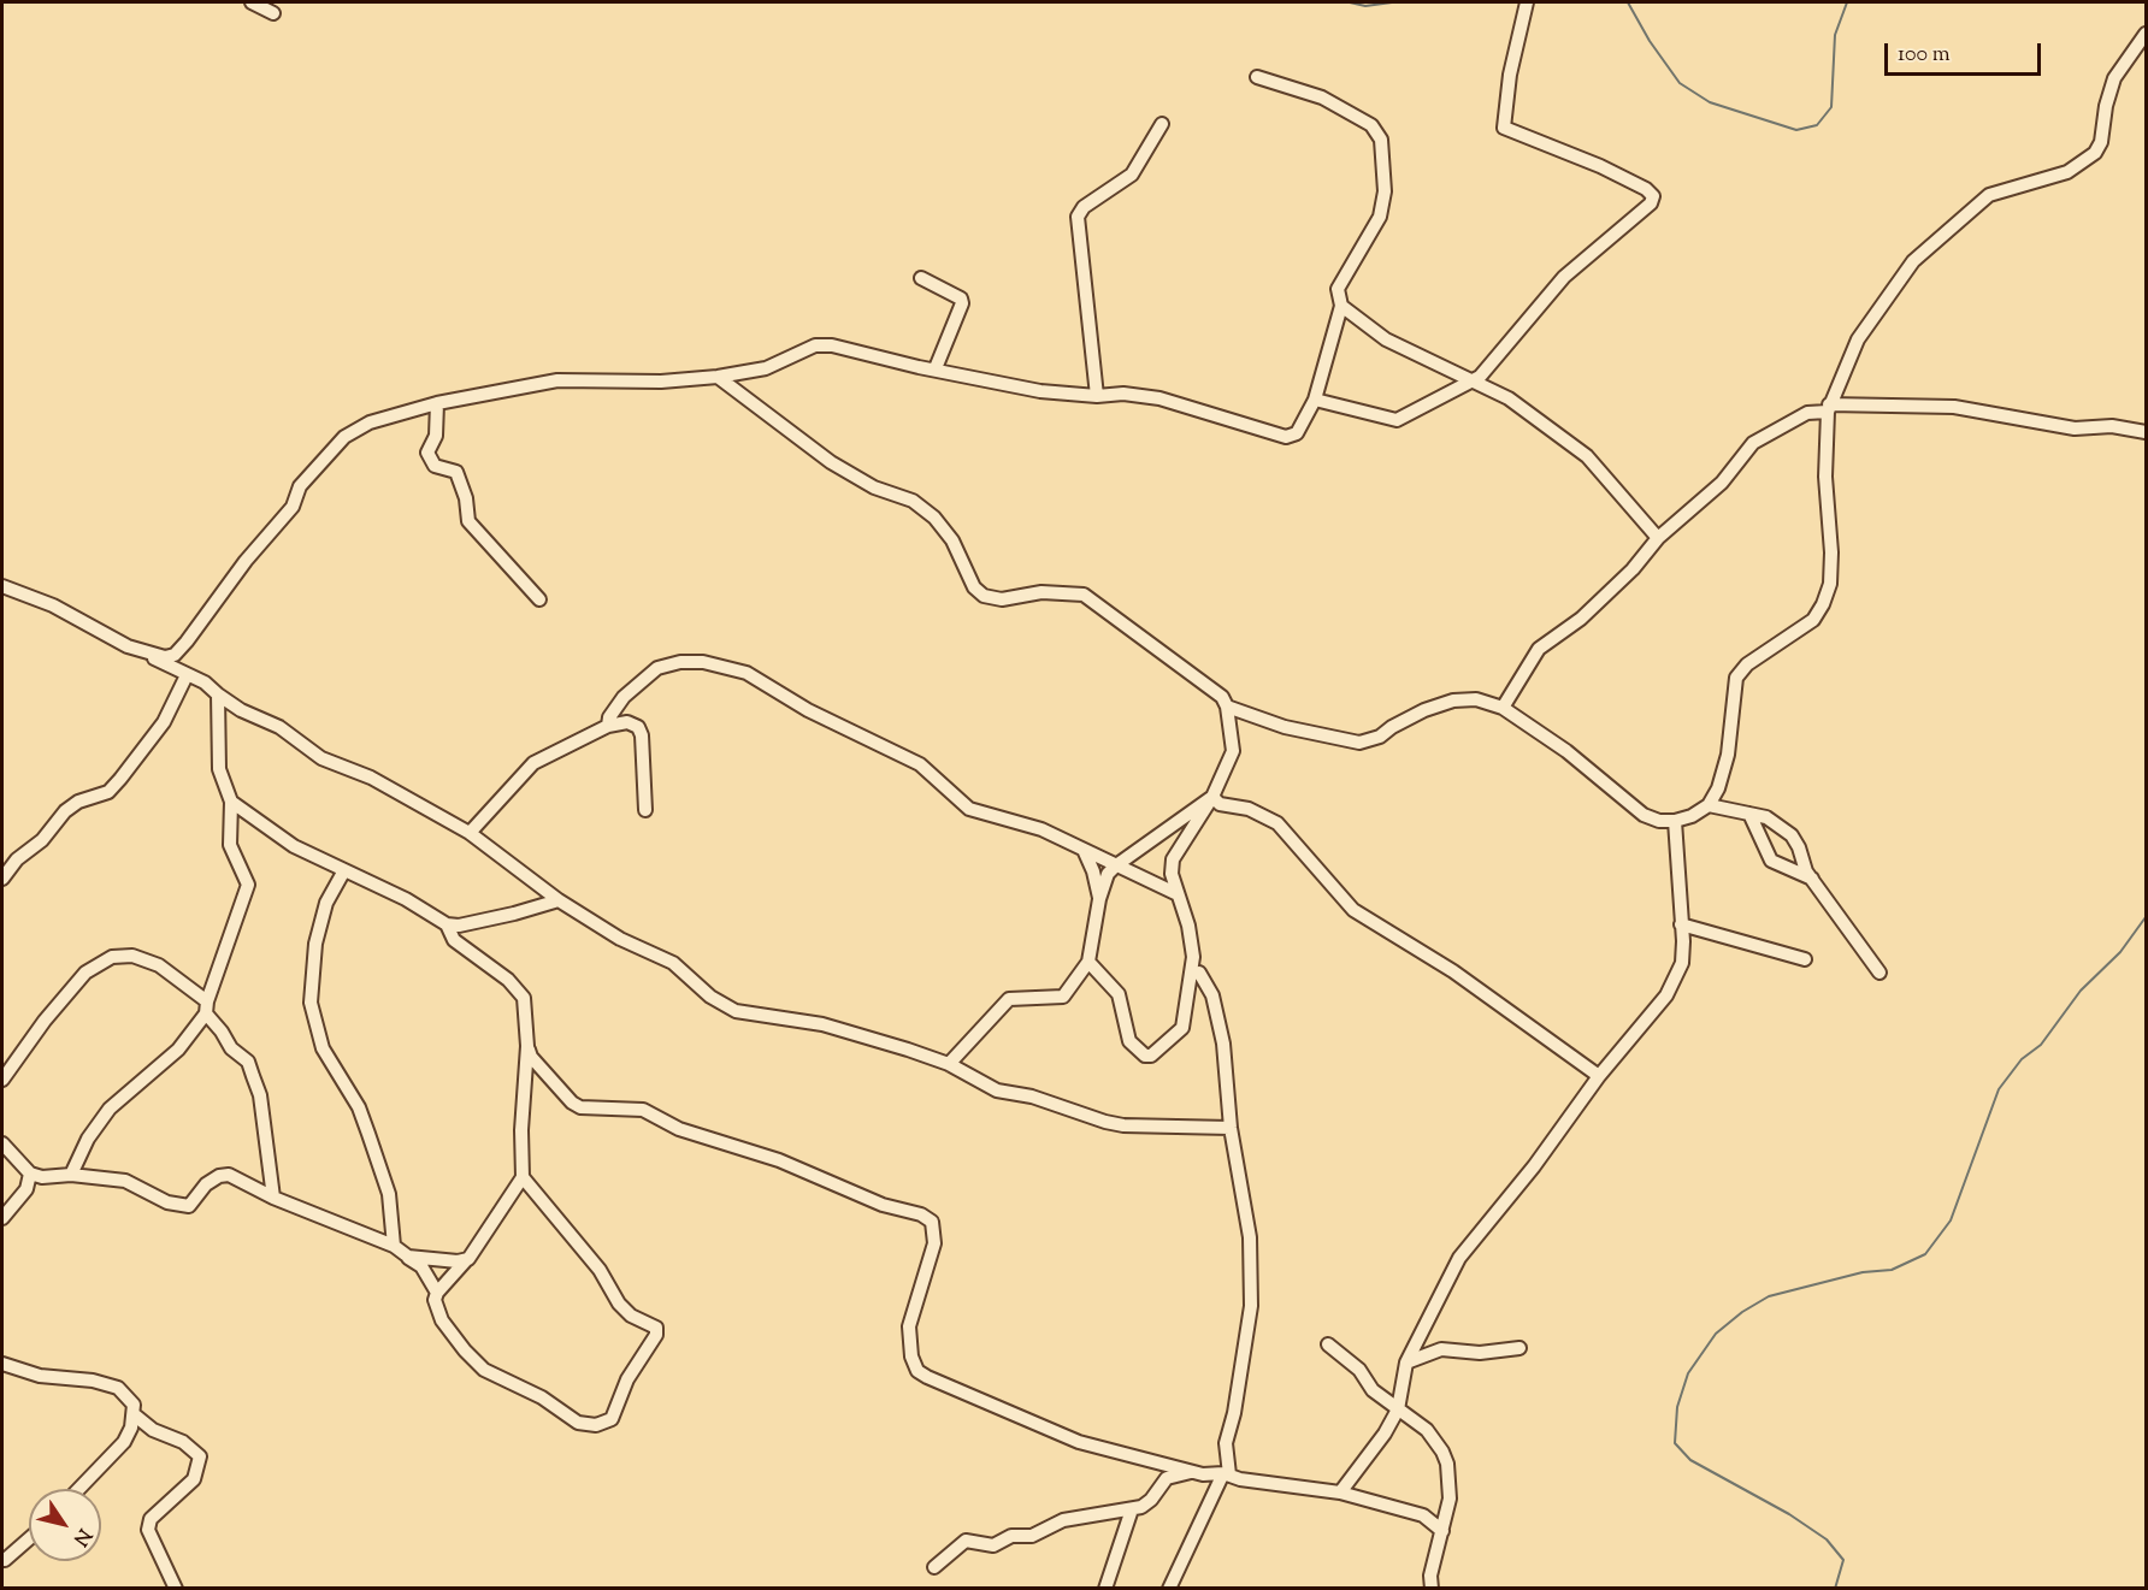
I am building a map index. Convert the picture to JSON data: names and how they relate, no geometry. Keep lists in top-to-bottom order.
{
  "scale_bar": "100 m",
  "north": "bottom right"
}
